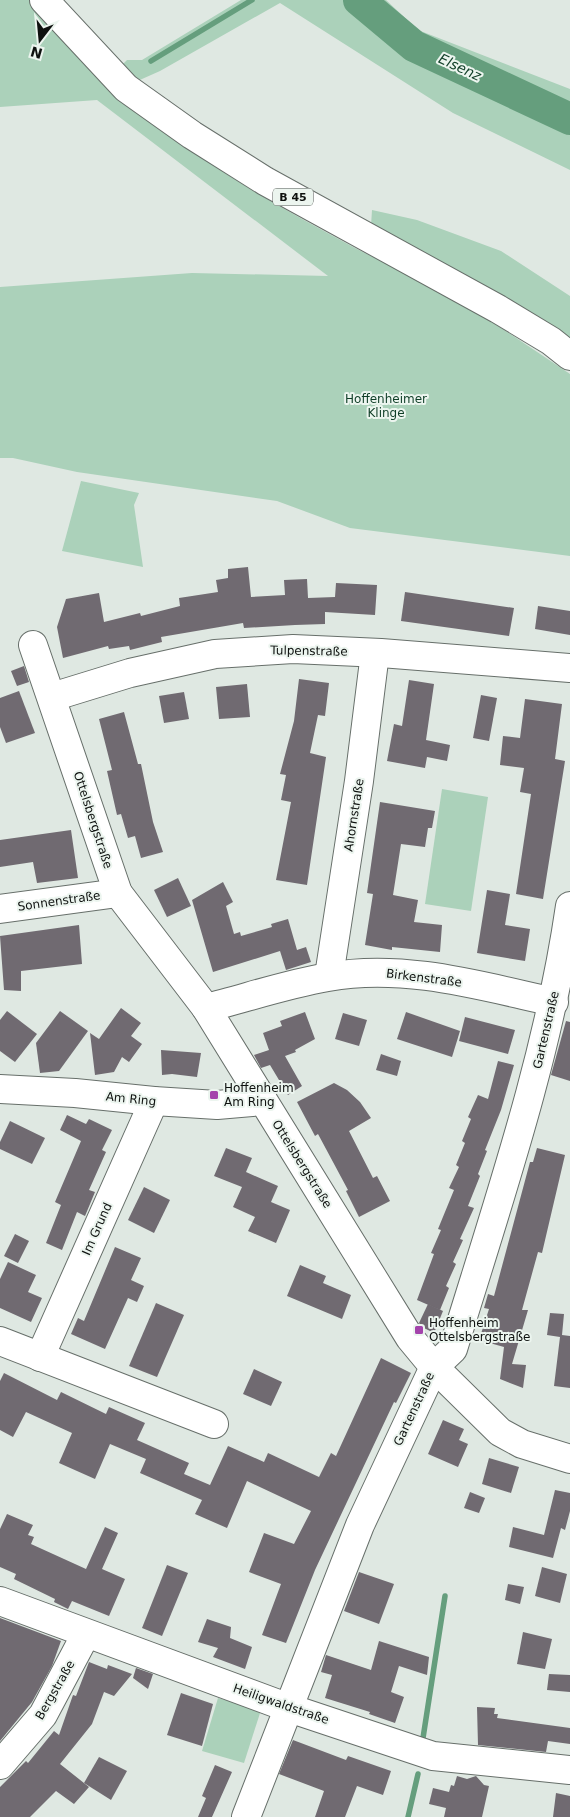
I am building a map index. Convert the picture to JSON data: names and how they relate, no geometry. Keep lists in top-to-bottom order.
{
  "streets": {
    "street": [
      "B 45",
      "Tulpenstraße",
      "Ahornstraße",
      "Ottelsbergstraße",
      "Sonnenstraße",
      "Birkenstraße",
      "Gartenstraße",
      "Am Ring",
      "Im Grund",
      "Bergstraße",
      "Heiligwaldstraße"
    ]
  },
  "crossings": [
    ["Tulpenstraße", "Ahornstraße"],
    ["Tulpenstraße", "Ottelsbergstraße"],
    ["Ahornstraße", "Birkenstraße"],
    ["Ottelsbergstraße", "Sonnenstraße"],
    ["Ottelsbergstraße", "Birkenstraße"],
    ["Ottelsbergstraße", "Gartenstraße"],
    ["Ottelsbergstraße", "Am Ring"],
    ["Birkenstraße", "Gartenstraße"],
    ["Gartenstraße", "Heiligwaldstraße"],
    ["Am Ring", "Im Grund"],
    ["Bergstraße", "Heiligwaldstraße"]
  ],
  "water": ["Elsenz"],
  "parks": ["Hoffenheimer Klinge"],
  "places": {
    "transit": ["Hoffenheim Am Ring", "Hoffenheim Ottelsbergstraße"]
  },
  "north": "bottom"
}
